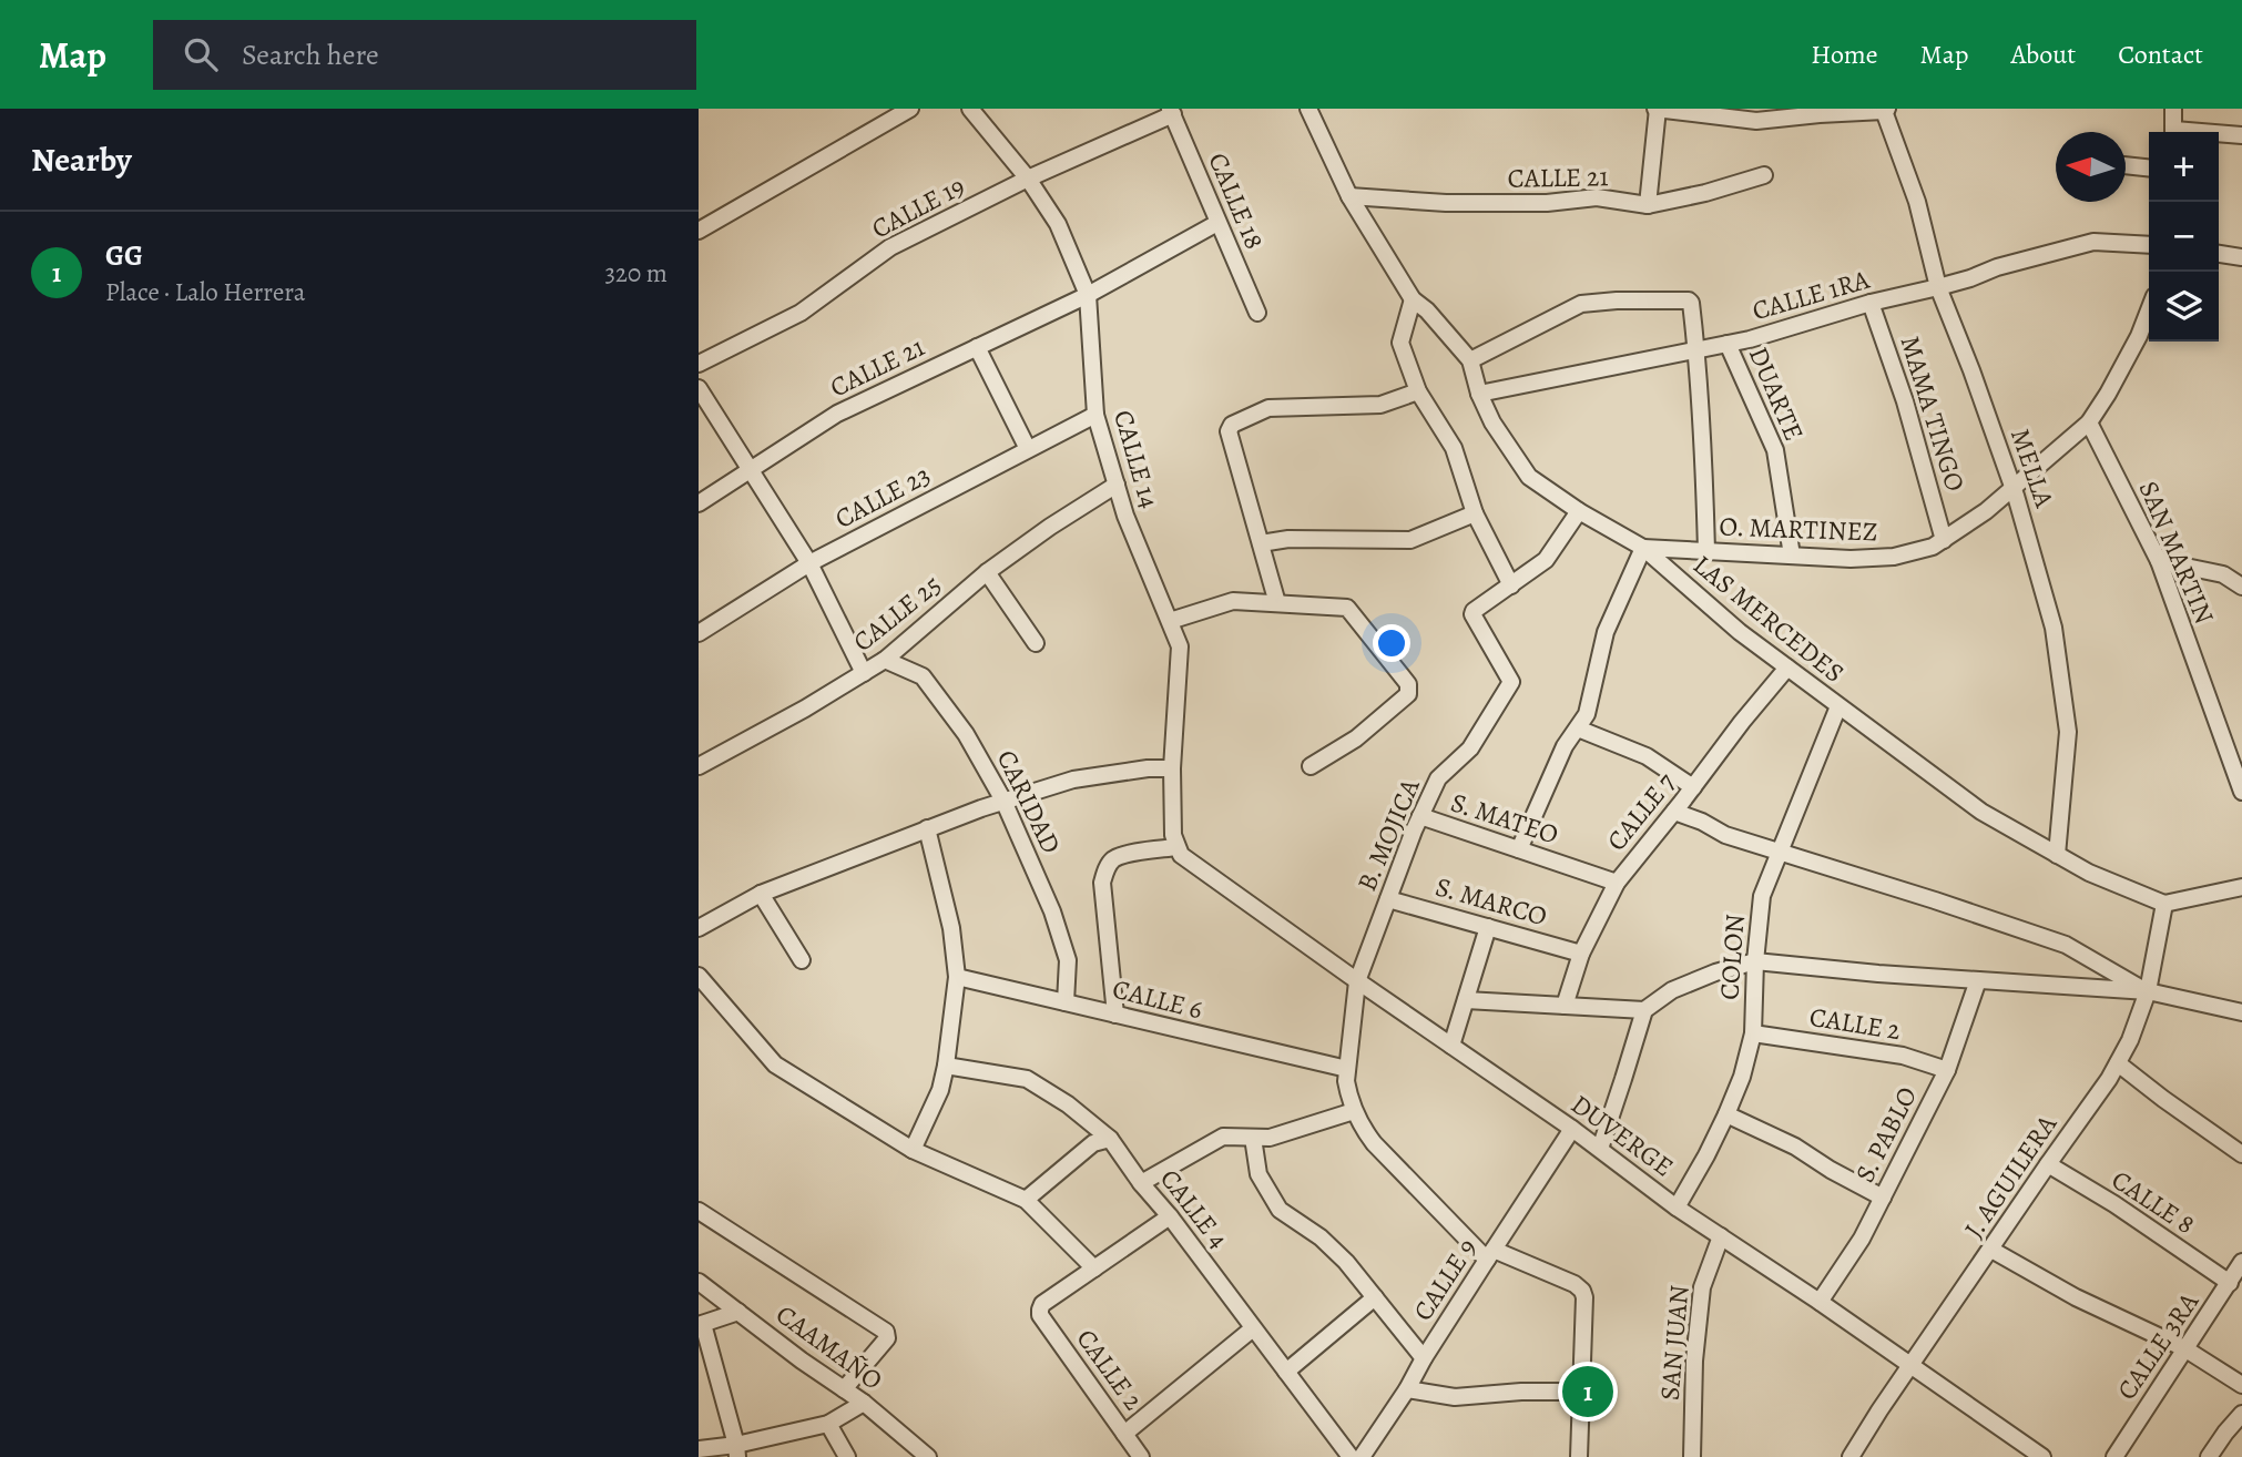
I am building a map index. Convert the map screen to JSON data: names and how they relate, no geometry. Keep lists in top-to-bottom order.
{
  "streets": {
    "street": [
      "CALLE 21",
      "CALLE 18",
      "CALLE 19",
      "CALLE 1RA",
      "DUARTE",
      "MAMA TINGO",
      "CALLE 14",
      "MELLA",
      "CALLE 23",
      "O. MARTINEZ",
      "SAN MARTIN",
      "CALLE 25",
      "LAS MERCEDES",
      "CARIDAD",
      "CALLE 7",
      "S. MATEO",
      "B. MOJICA",
      "S. MARCO",
      "COLON",
      "CALLE 6",
      "CALLE 2",
      "S. PABLO",
      "DUVERGE",
      "J. AGUILERA",
      "CALLE 8",
      "CALLE 4",
      "CALLE 9",
      "SAN JUAN",
      "CALLE 3RA",
      "CAAMAÑO"
    ]
  },
  "crossings": [
    ["CALLE 21", "CALLE 18"],
    ["CALLE 21", "CALLE 14"],
    ["CALLE 21", "LAS MERCEDES"],
    ["CALLE 18", "CALLE 19"],
    ["CALLE 19", "CALLE 14"],
    ["CALLE 1RA", "DUARTE"],
    ["CALLE 1RA", "MAMA TINGO"],
    ["CALLE 1RA", "MELLA"],
    ["CALLE 1RA", "LAS MERCEDES"],
    ["DUARTE", "O. MARTINEZ"],
    ["MAMA TINGO", "O. MARTINEZ"],
    ["CALLE 14", "CALLE 23"],
    ["CALLE 14", "CALLE 25"],
    ["CALLE 14", "DUVERGE"],
    ["MELLA", "O. MARTINEZ"],
    ["MELLA", "LAS MERCEDES"],
    ["O. MARTINEZ", "SAN MARTIN"],
    ["O. MARTINEZ", "LAS MERCEDES"],
    ["CALLE 25", "CARIDAD"],
    ["LAS MERCEDES", "CALLE 7"],
    ["LAS MERCEDES", "COLON"],
    ["LAS MERCEDES", "J. AGUILERA"],
    ["CARIDAD", "CALLE 6"],
    ["CALLE 7", "S. MATEO"],
    ["CALLE 7", "S. MARCO"],
    ["S. MATEO", "B. MOJICA"],
    ["B. MOJICA", "S. MARCO"],
    ["B. MOJICA", "CALLE 6"],
    ["B. MOJICA", "DUVERGE"],
    ["COLON", "CALLE 2"],
    ["COLON", "DUVERGE"],
    ["CALLE 2", "S. PABLO"],
    ["S. PABLO", "DUVERGE"],
    ["DUVERGE", "J. AGUILERA"],
    ["DUVERGE", "CALLE 9"],
    ["DUVERGE", "SAN JUAN"],
    ["J. AGUILERA", "CALLE 8"],
    ["CALLE 8", "CALLE 3RA"]
  ],
  "north": "left",
  "page": {
    "header": "Map",
    "search": "Search here",
    "nav": [
      "Home",
      "Map",
      "About",
      "Contact"
    ],
    "heading": "Nearby",
    "map_buttons": ["+", "−"],
    "list": [
      {
        "mark": "1",
        "name": "GG",
        "note": "Place · Lalo Herrera",
        "value": "320 m"
      }
    ],
    "pins": "1"
  }
}
